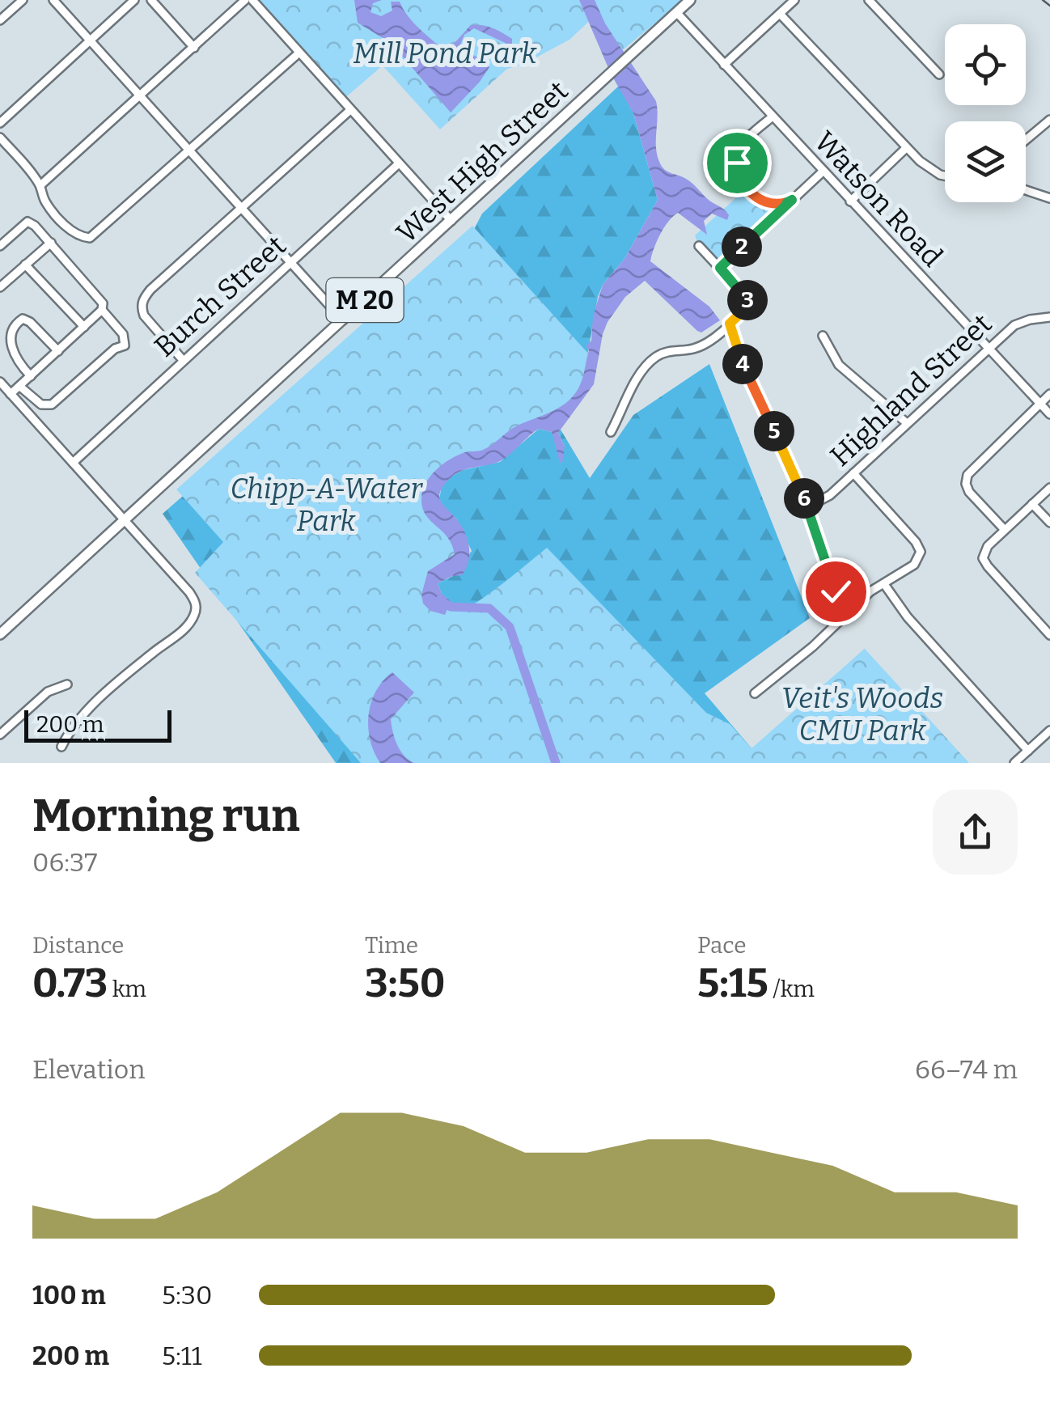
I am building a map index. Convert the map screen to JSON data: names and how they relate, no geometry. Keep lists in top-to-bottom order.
{
  "streets": {
    "main road": ["West High Street", "M 20"],
    "street": ["Watson Road", "Burch Street", "Highland Street"]
  },
  "crossings": [
    ["West High Street", "Watson Road"],
    ["West High Street", "M 20"],
    ["Watson Road", "Highland Street"]
  ],
  "parks": ["Mill Pond Park", "Chipp-A-Water Park", "Veit's Woods CMU Park"],
  "scale_bar": "200 m",
  "page": {
    "pins": [
      "2",
      "3",
      "4",
      "5",
      "6"
    ],
    "scale": "200 m",
    "heading": ["Morning run", "06:37"],
    "stats": [
      ["Distance", "0.73 km"],
      ["Time", "3:50"],
      ["Pace", "5:15 /km"]
    ],
    "chart": ["Elevation", "66–74 m"],
    "list": [
      {
        "name": "100 m",
        "note": "5:30"
      },
      {
        "name": "200 m",
        "note": "5:11"
      }
    ]
  }
}
